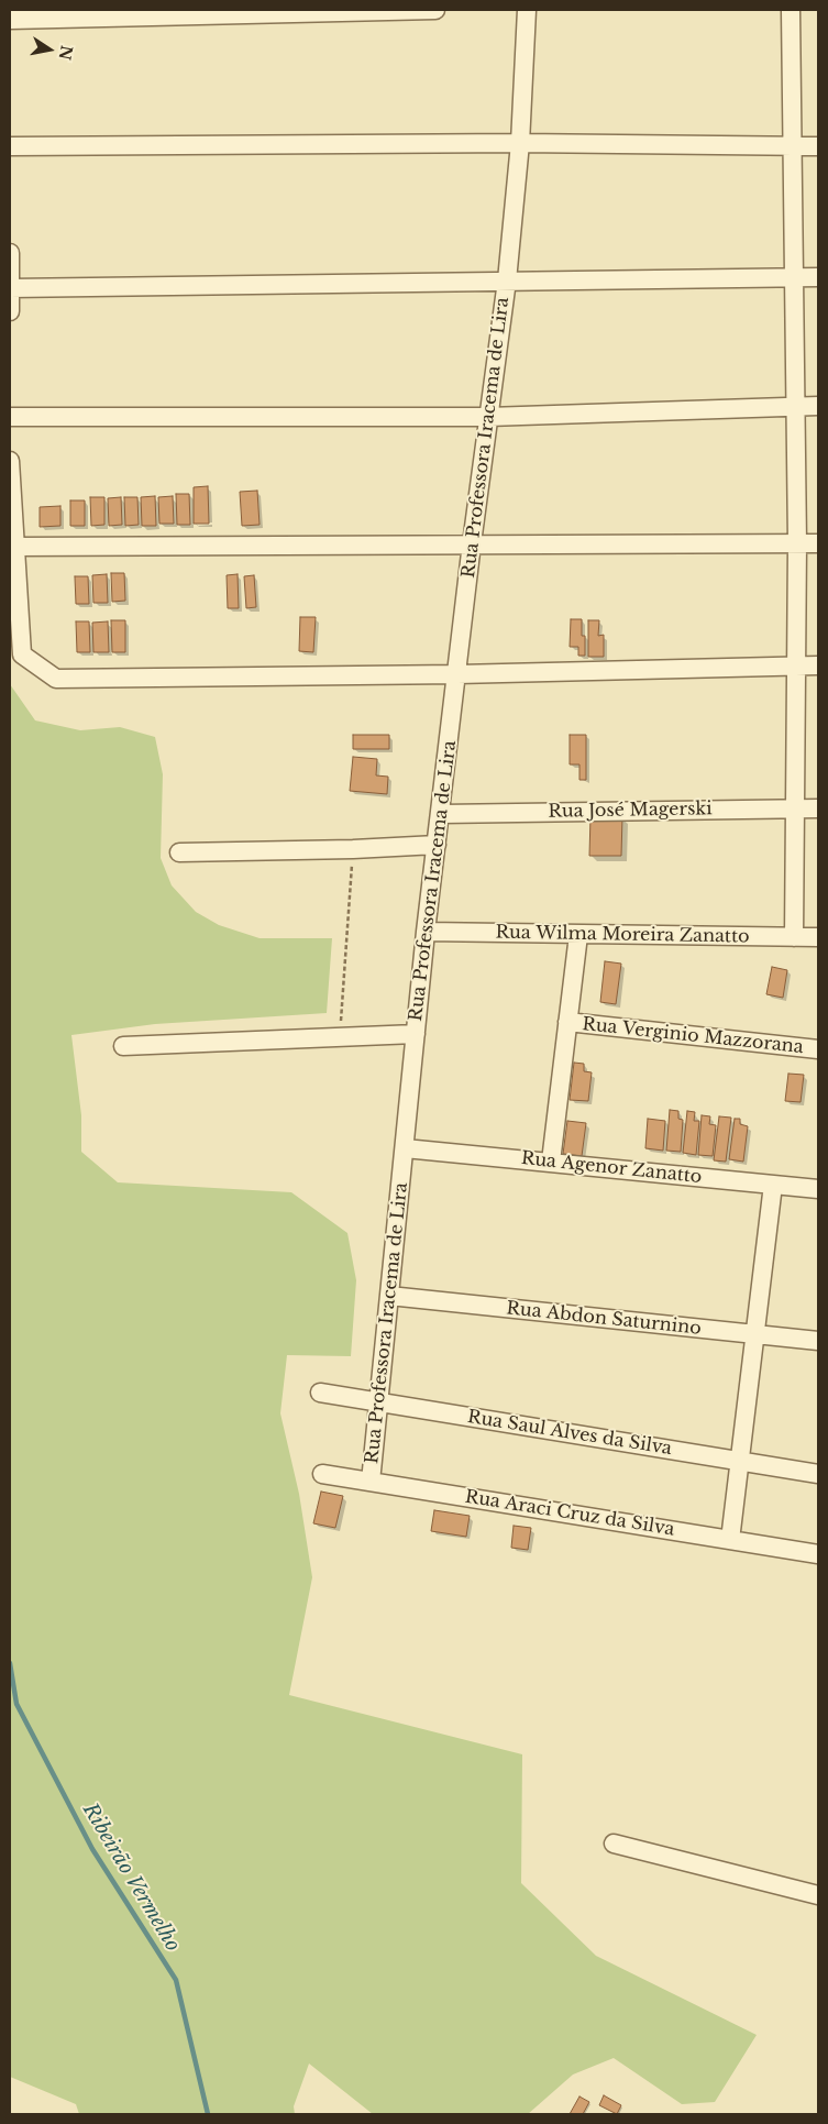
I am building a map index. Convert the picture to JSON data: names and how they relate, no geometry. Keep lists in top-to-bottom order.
{
  "streets": {
    "street": [
      "Rua Professora Iracema de Lira",
      "Rua José Magerski",
      "Rua Wilma Moreira Zanatto",
      "Rua Verginio Mazzorana",
      "Rua Agenor Zanatto",
      "Rua Abdon Saturnino",
      "Rua Saul Alves da Silva",
      "Rua Araci Cruz da Silva"
    ]
  },
  "crossings": [
    ["Rua Professora Iracema de Lira", "Rua José Magerski"],
    ["Rua Professora Iracema de Lira", "Rua Wilma Moreira Zanatto"],
    ["Rua Professora Iracema de Lira", "Rua Agenor Zanatto"],
    ["Rua Professora Iracema de Lira", "Rua Abdon Saturnino"],
    ["Rua Professora Iracema de Lira", "Rua Saul Alves da Silva"],
    ["Rua Professora Iracema de Lira", "Rua Araci Cruz da Silva"]
  ],
  "water": ["Ribeirão Vermelho"],
  "north": "right"
}
